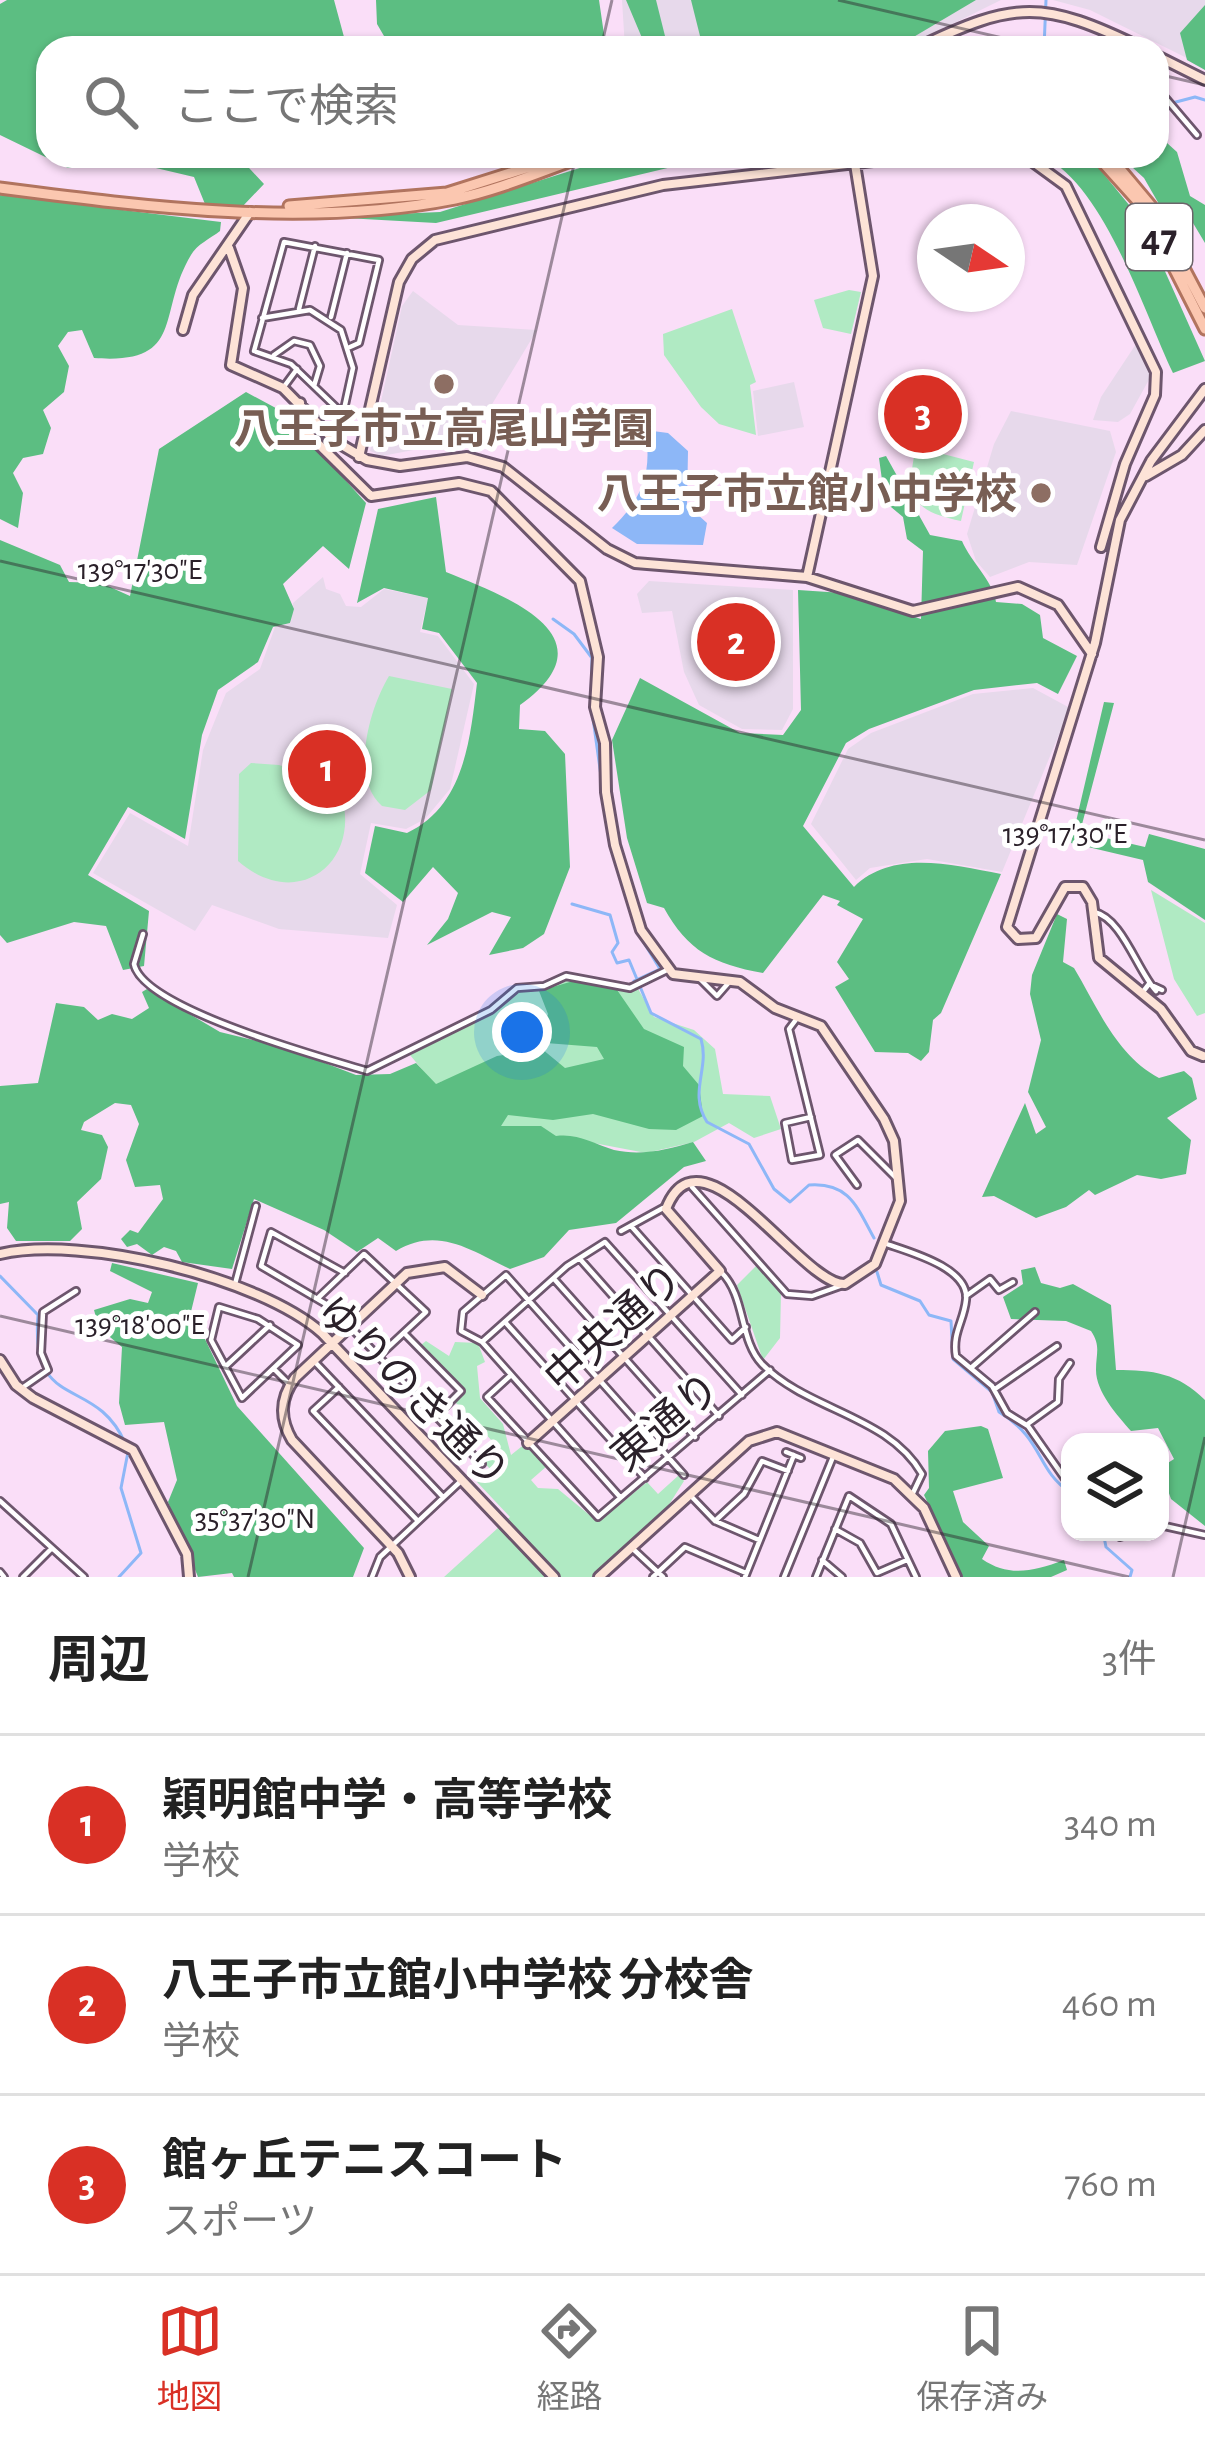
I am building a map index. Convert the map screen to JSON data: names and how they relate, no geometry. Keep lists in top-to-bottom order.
{
  "streets": {
    "main road": ["47"],
    "street": ["中央通り", "ゆりのき通り", "東通り"]
  },
  "crossings": [
    ["中央通り", "東通り"]
  ],
  "places": ["八王子市立高尾山学園", "八王子市立館小中学校"],
  "north": "right",
  "page": {
    "search": "ここで検索",
    "pins": ["3", "2", "1"],
    "heading": ["周辺", "3件"],
    "list": [
      {
        "mark": "1",
        "name": "穎明館中学・高等学校",
        "note": "学校",
        "value": "340 m"
      },
      {
        "mark": "2",
        "name": "八王子市立館小中学校 分校舎",
        "note": "学校",
        "value": "460 m"
      },
      {
        "mark": "3",
        "name": "館ヶ丘テニスコート",
        "note": "スポーツ",
        "value": "760 m"
      }
    ],
    "nav": ["地図", "経路", "保存済み"]
  },
  "coordinates": ["139°17'30\"E", "139°18'00\"E", "35°37'30\"N"]
}
